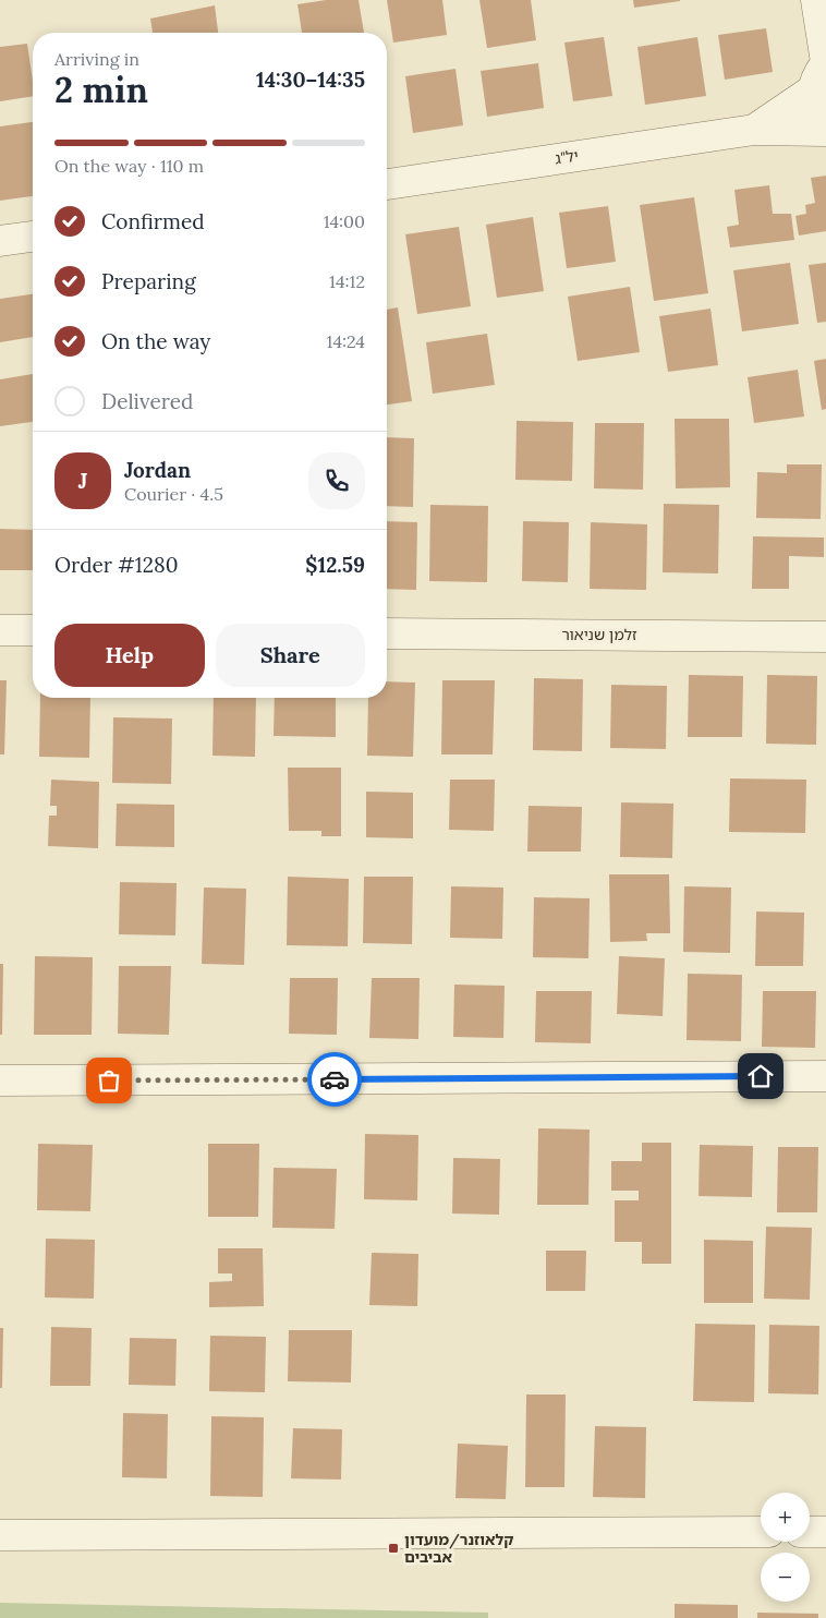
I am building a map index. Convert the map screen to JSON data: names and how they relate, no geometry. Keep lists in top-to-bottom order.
{
  "streets": {
    "street": ["יל\"ג", "זלמן שניאור"]
  },
  "places": {
    "transit": ["קלאוזנר/מועדון אביבים"]
  },
  "page": {
    "heading": ["2 min", "Arriving in", "14:30–14:35"],
    "panel": [
      "Jordan",
      "Courier · 4.5",
      "Order #1280",
      "$12.59"
    ],
    "bar": "On the way · 110 m",
    "list": [
      ["Confirmed", "14:00"],
      ["Preparing", "14:12"],
      ["On the way", "14:24"],
      "Delivered"
    ],
    "round": "J",
    "buttons": ["Help", "Share"],
    "map_buttons": ["+", "−"]
  }
}
